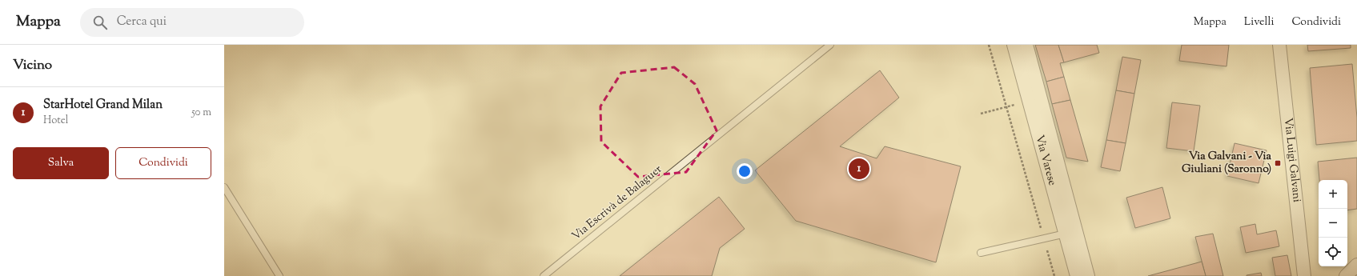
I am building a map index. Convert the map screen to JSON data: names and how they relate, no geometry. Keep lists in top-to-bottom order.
{
  "streets": {
    "street": ["Via Luigi Galvani", "Via Varese"],
    "lane": ["Via Escrivà de Balaguer"]
  },
  "places": {
    "transit": ["Via Galvani - Via Giuliani (Saronno)"]
  },
  "page": {
    "header": "Mappa",
    "search": "Cerca qui",
    "nav": ["Mappa", "Livelli", "Condividi"],
    "heading": "Vicino",
    "list": [
      {
        "mark": "1",
        "name": "StarHotel Grand Milan",
        "note": "Hotel",
        "value": "50 m"
      }
    ],
    "buttons": ["Salva", "Condividi"],
    "pins": "1",
    "map_buttons": ["+", "−"]
  }
}
